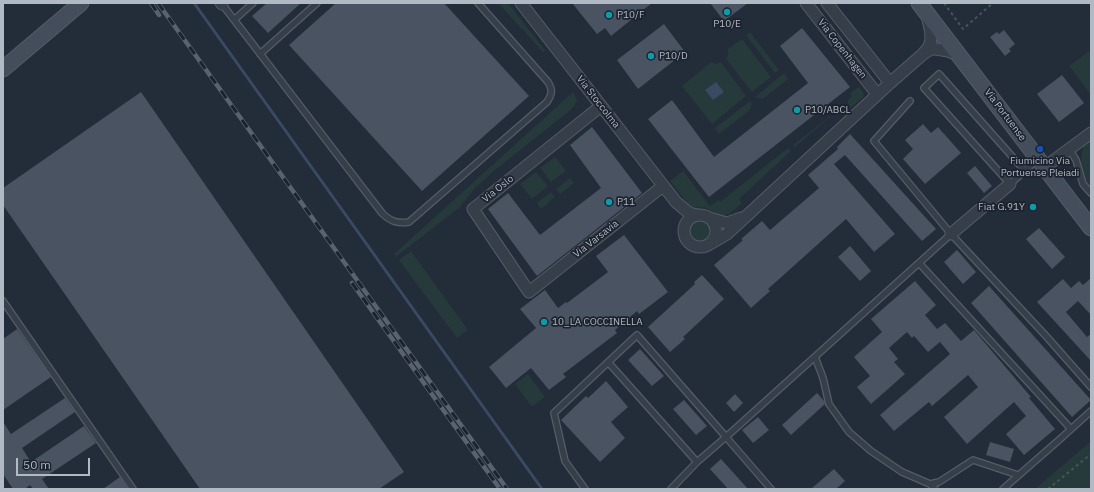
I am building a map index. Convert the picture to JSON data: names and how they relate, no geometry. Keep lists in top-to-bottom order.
{
  "streets": {
    "street": [
      "Via Copenhagen",
      "Via Stoccolma",
      "Via Portuense",
      "Via Oslo",
      "Via Varsavia"
    ]
  },
  "crossings": [
    ["Via Copenhagen", "Via Stoccolma"],
    ["Via Stoccolma", "Via Portuense"],
    ["Via Stoccolma", "Via Oslo"],
    ["Via Stoccolma", "Via Varsavia"],
    ["Via Oslo", "Via Varsavia"]
  ],
  "places": [
    "P10/E",
    "P10/F",
    "P10/D",
    "P10/ABCL",
    "Fiumicino Via Portuense Pleiadi",
    "P11",
    "Fiat G.91Y",
    "10_LA COCCINELLA"
  ],
  "scale_bar": "50 m"
}
